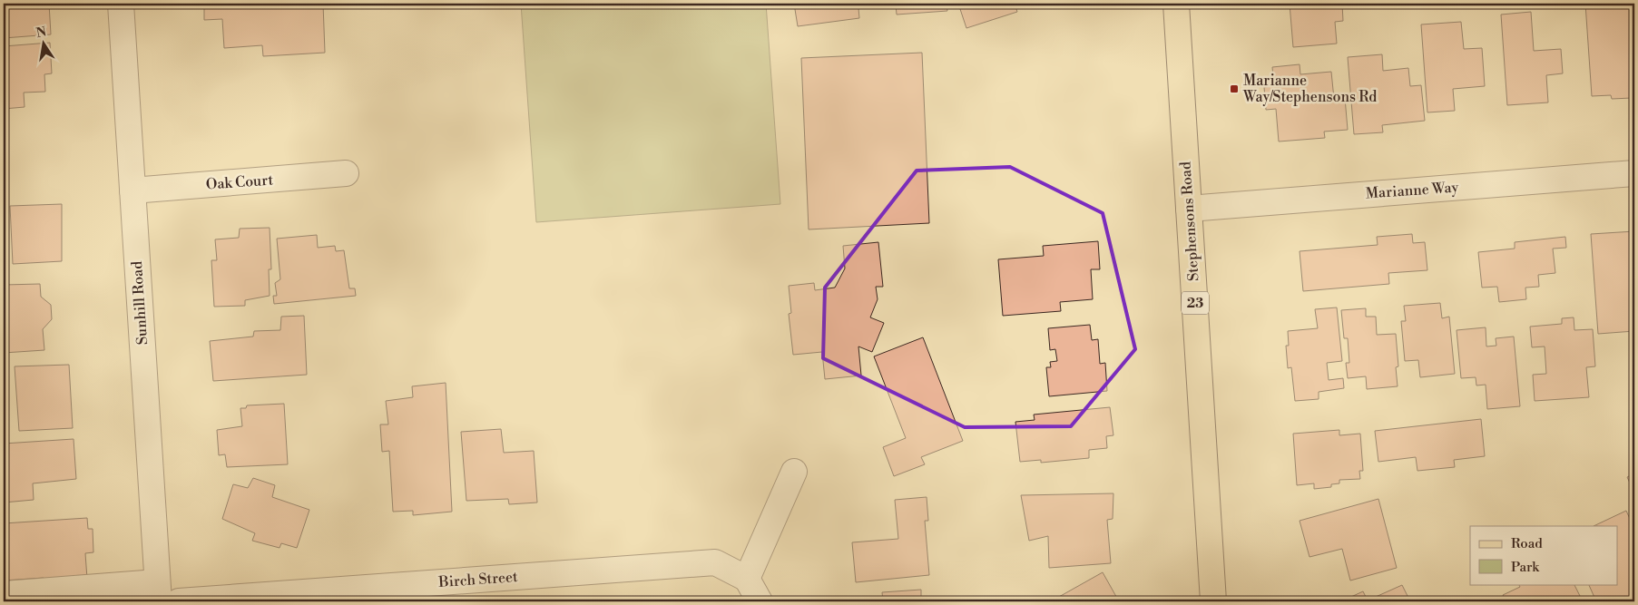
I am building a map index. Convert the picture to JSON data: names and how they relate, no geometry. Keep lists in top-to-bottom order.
{
  "streets": {
    "main road": ["Stephensons Road", "23"],
    "street": [
      "Oak Court",
      "Marianne Way",
      "Sunhill Road",
      "Birch Street"
    ]
  },
  "crossings": [
    ["Oak Court", "Sunhill Road"],
    ["Marianne Way", "Stephensons Road"]
  ],
  "places": {
    "transit": ["Marianne Way/Stephensons Rd"]
  },
  "legend": ["Road", "Park"],
  "north": "top"
}
